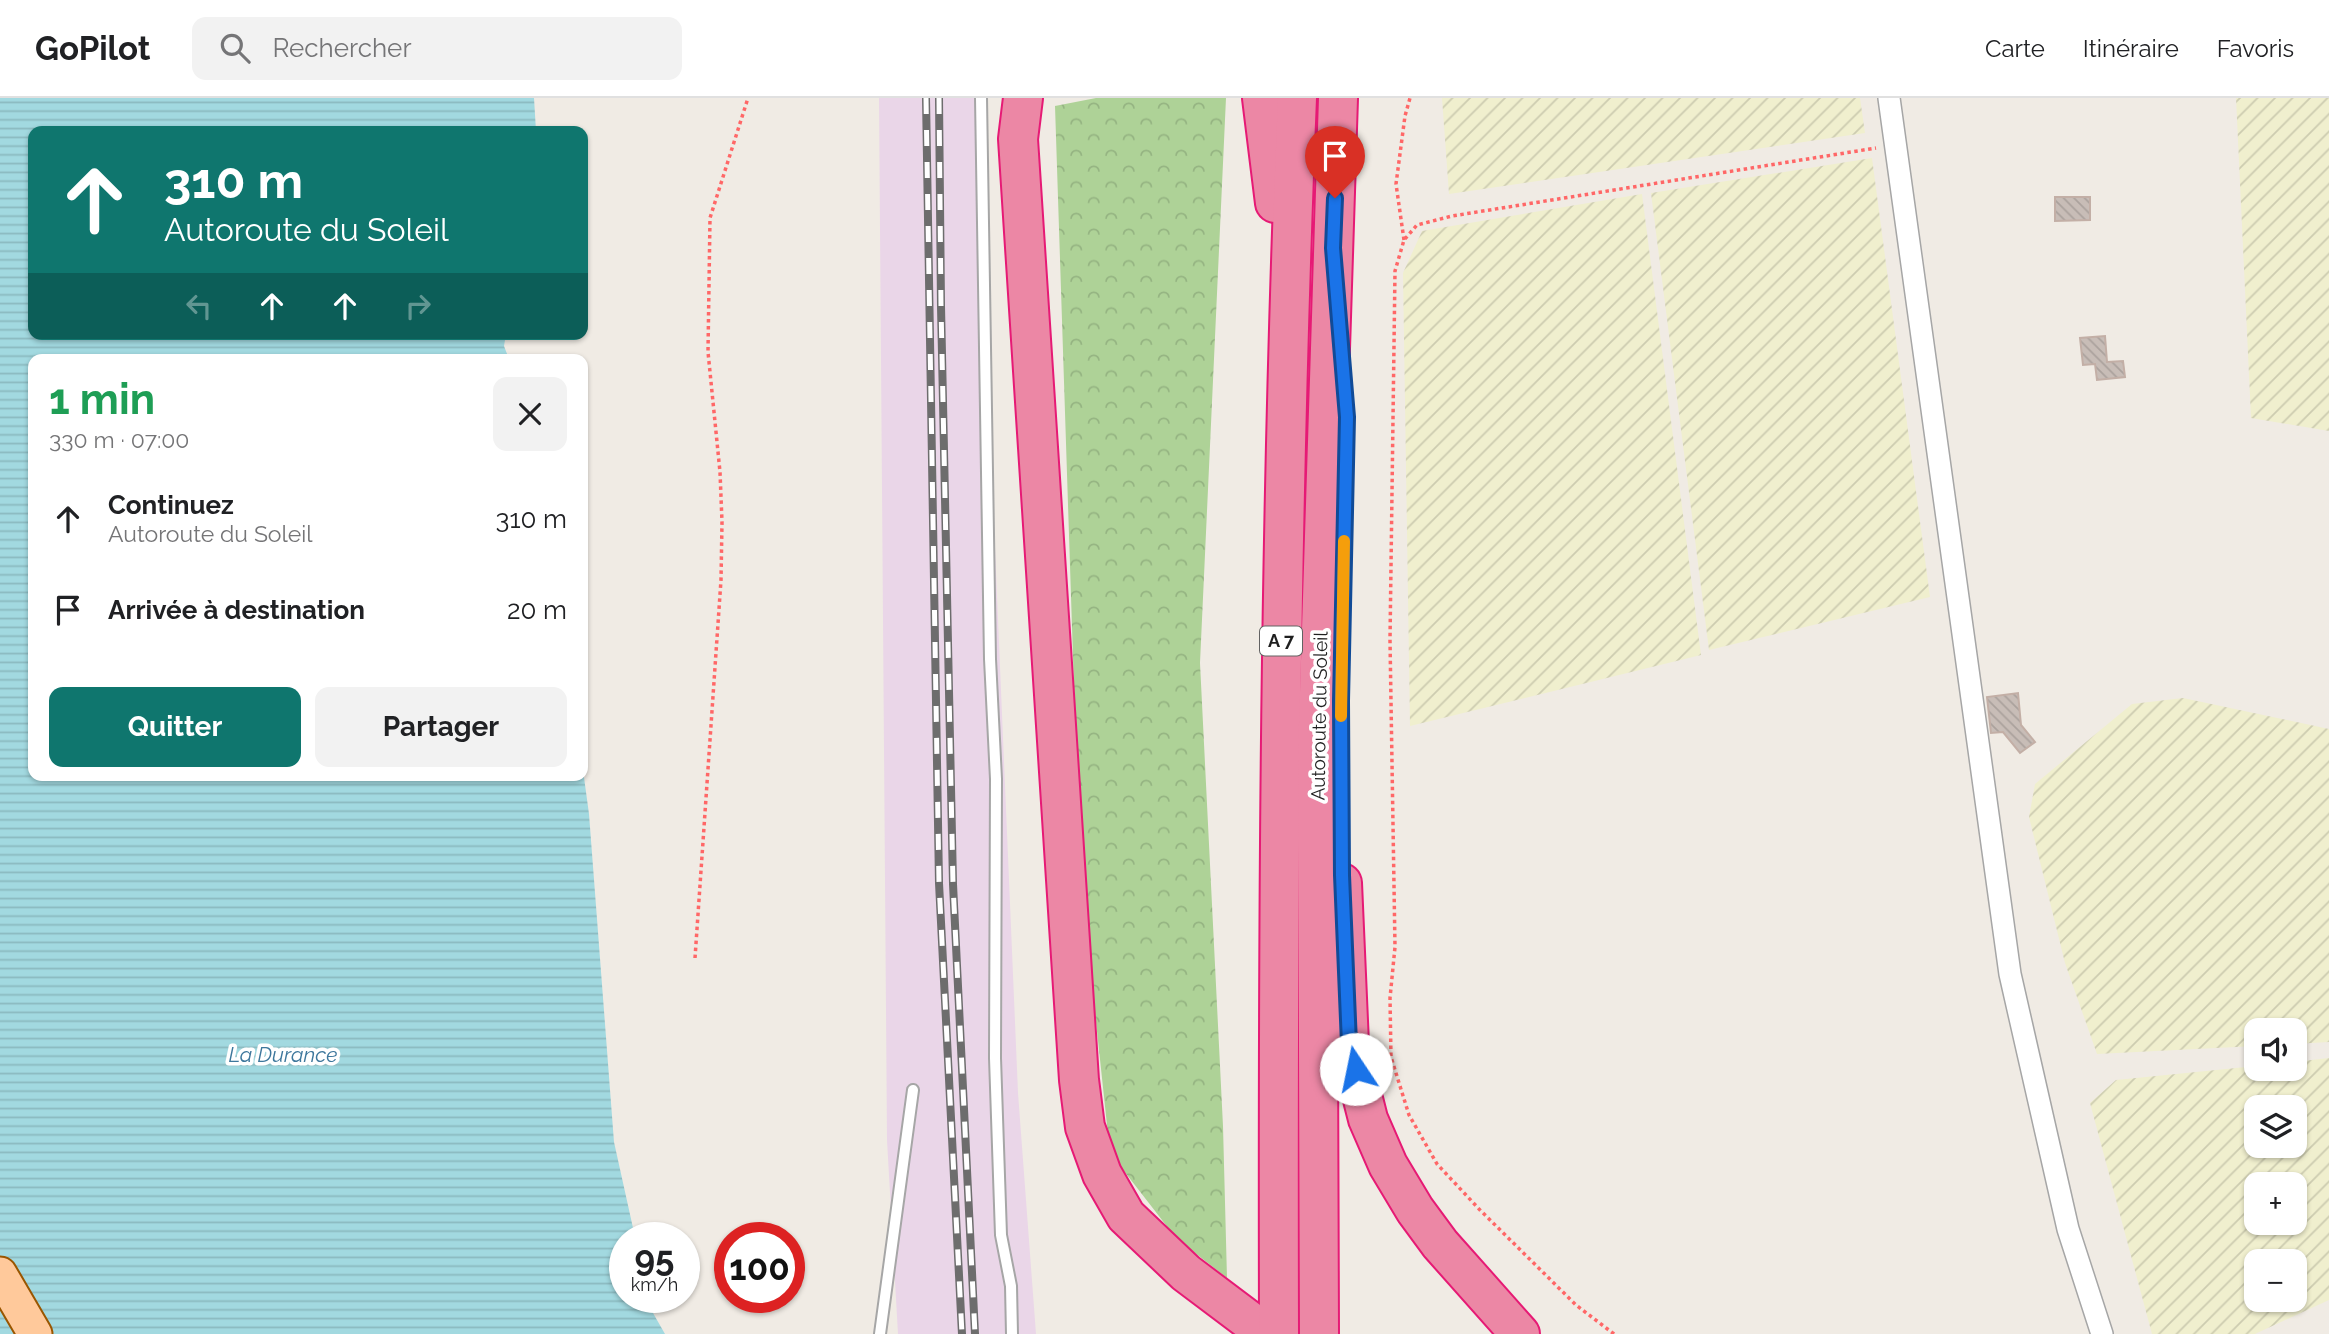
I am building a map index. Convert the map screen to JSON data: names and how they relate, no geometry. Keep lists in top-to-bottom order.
{
  "streets": {
    "highway": ["A 7", "Autoroute du Soleil"]
  },
  "water": ["La Durance"],
  "page": {
    "header": "GoPilot",
    "search": "Rechercher",
    "nav": ["Carte", "Itinéraire", "Favoris"],
    "turn": ["310 m", "Autoroute du Soleil"],
    "heading": ["1 min", "330 m · 07:00"],
    "list": [
      {
        "name": "Continuez",
        "note": "Autoroute du Soleil",
        "value": "310 m"
      },
      {
        "name": "Arrivée à destination",
        "value": "20 m"
      }
    ],
    "buttons": ["Quitter", "Partager"],
    "map_buttons": ["+", "−"],
    "speed": "95 km/h",
    "limit": "100"
  }
}
